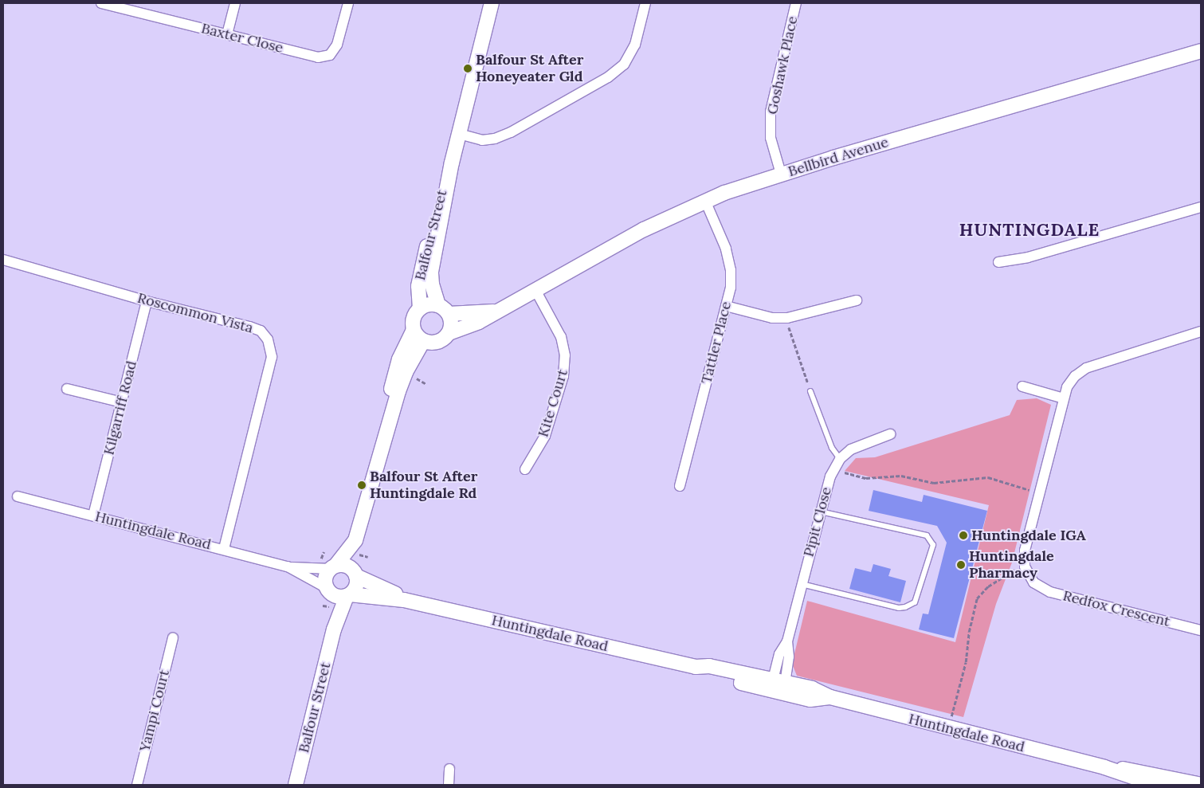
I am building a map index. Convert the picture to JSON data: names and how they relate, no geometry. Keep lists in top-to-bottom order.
{
  "streets": {
    "street": [
      "Baxter Close",
      "Goshawk Place",
      "Bellbird Avenue",
      "Balfour Street",
      "Roscommon Vista",
      "Tattler Place",
      "Kite Court",
      "Kilgarriff Road",
      "Pipit Close",
      "Huntingdale Road",
      "Redfox Crescent",
      "Yampi Court"
    ]
  },
  "crossings": [
    ["Goshawk Place", "Bellbird Avenue"],
    ["Bellbird Avenue", "Balfour Street"],
    ["Bellbird Avenue", "Tattler Place"],
    ["Bellbird Avenue", "Kite Court"],
    ["Balfour Street", "Huntingdale Road"],
    ["Roscommon Vista", "Kilgarriff Road"],
    ["Roscommon Vista", "Huntingdale Road"],
    ["Kilgarriff Road", "Huntingdale Road"],
    ["Pipit Close", "Huntingdale Road"]
  ],
  "districts": ["HUNTINGDALE"],
  "places": [
    "Balfour St After Honeyeater Gld",
    "Balfour St After Huntingdale Rd",
    "Huntingdale IGA",
    "Huntingdale Pharmacy"
  ]
}
